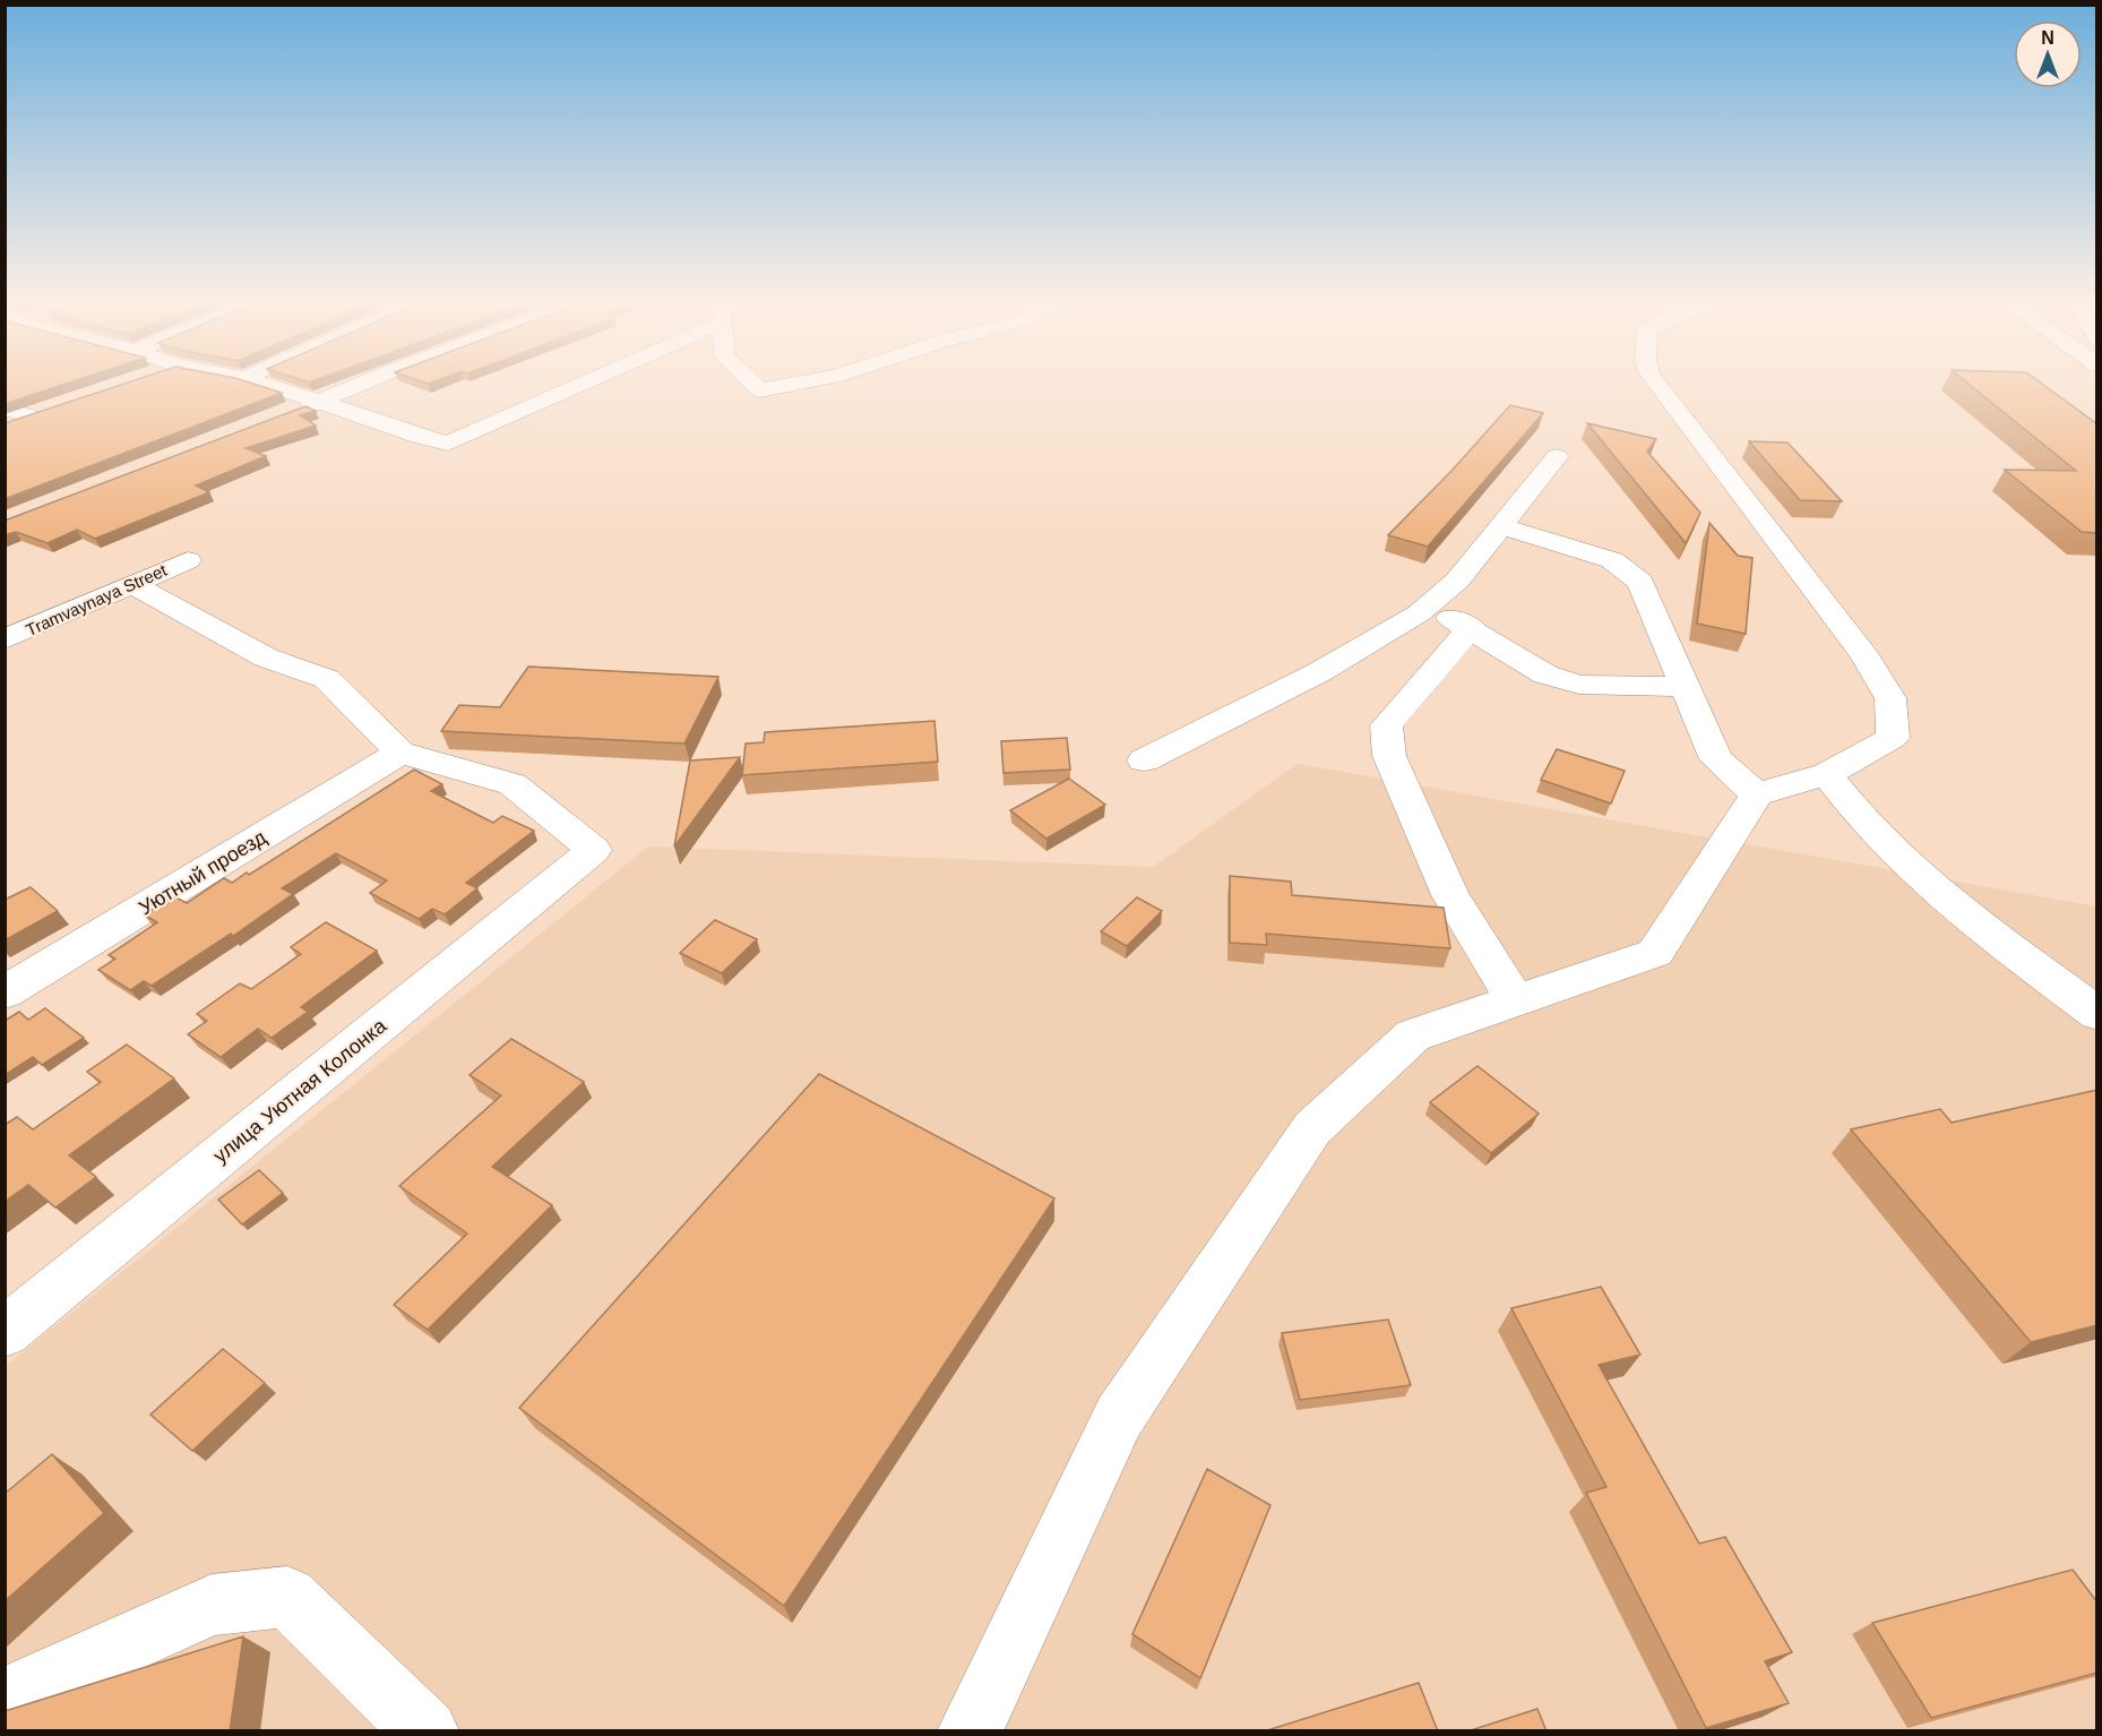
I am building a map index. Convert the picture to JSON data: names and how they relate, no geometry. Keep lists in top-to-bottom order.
{
  "streets": {
    "street": ["Tramvaynaya Street", "Уютный проезд", "улица Уютная Колонка"]
  },
  "crossings": [
    ["Уютный проезд", "улица Уютная Колонка"]
  ],
  "north": "top"
}
